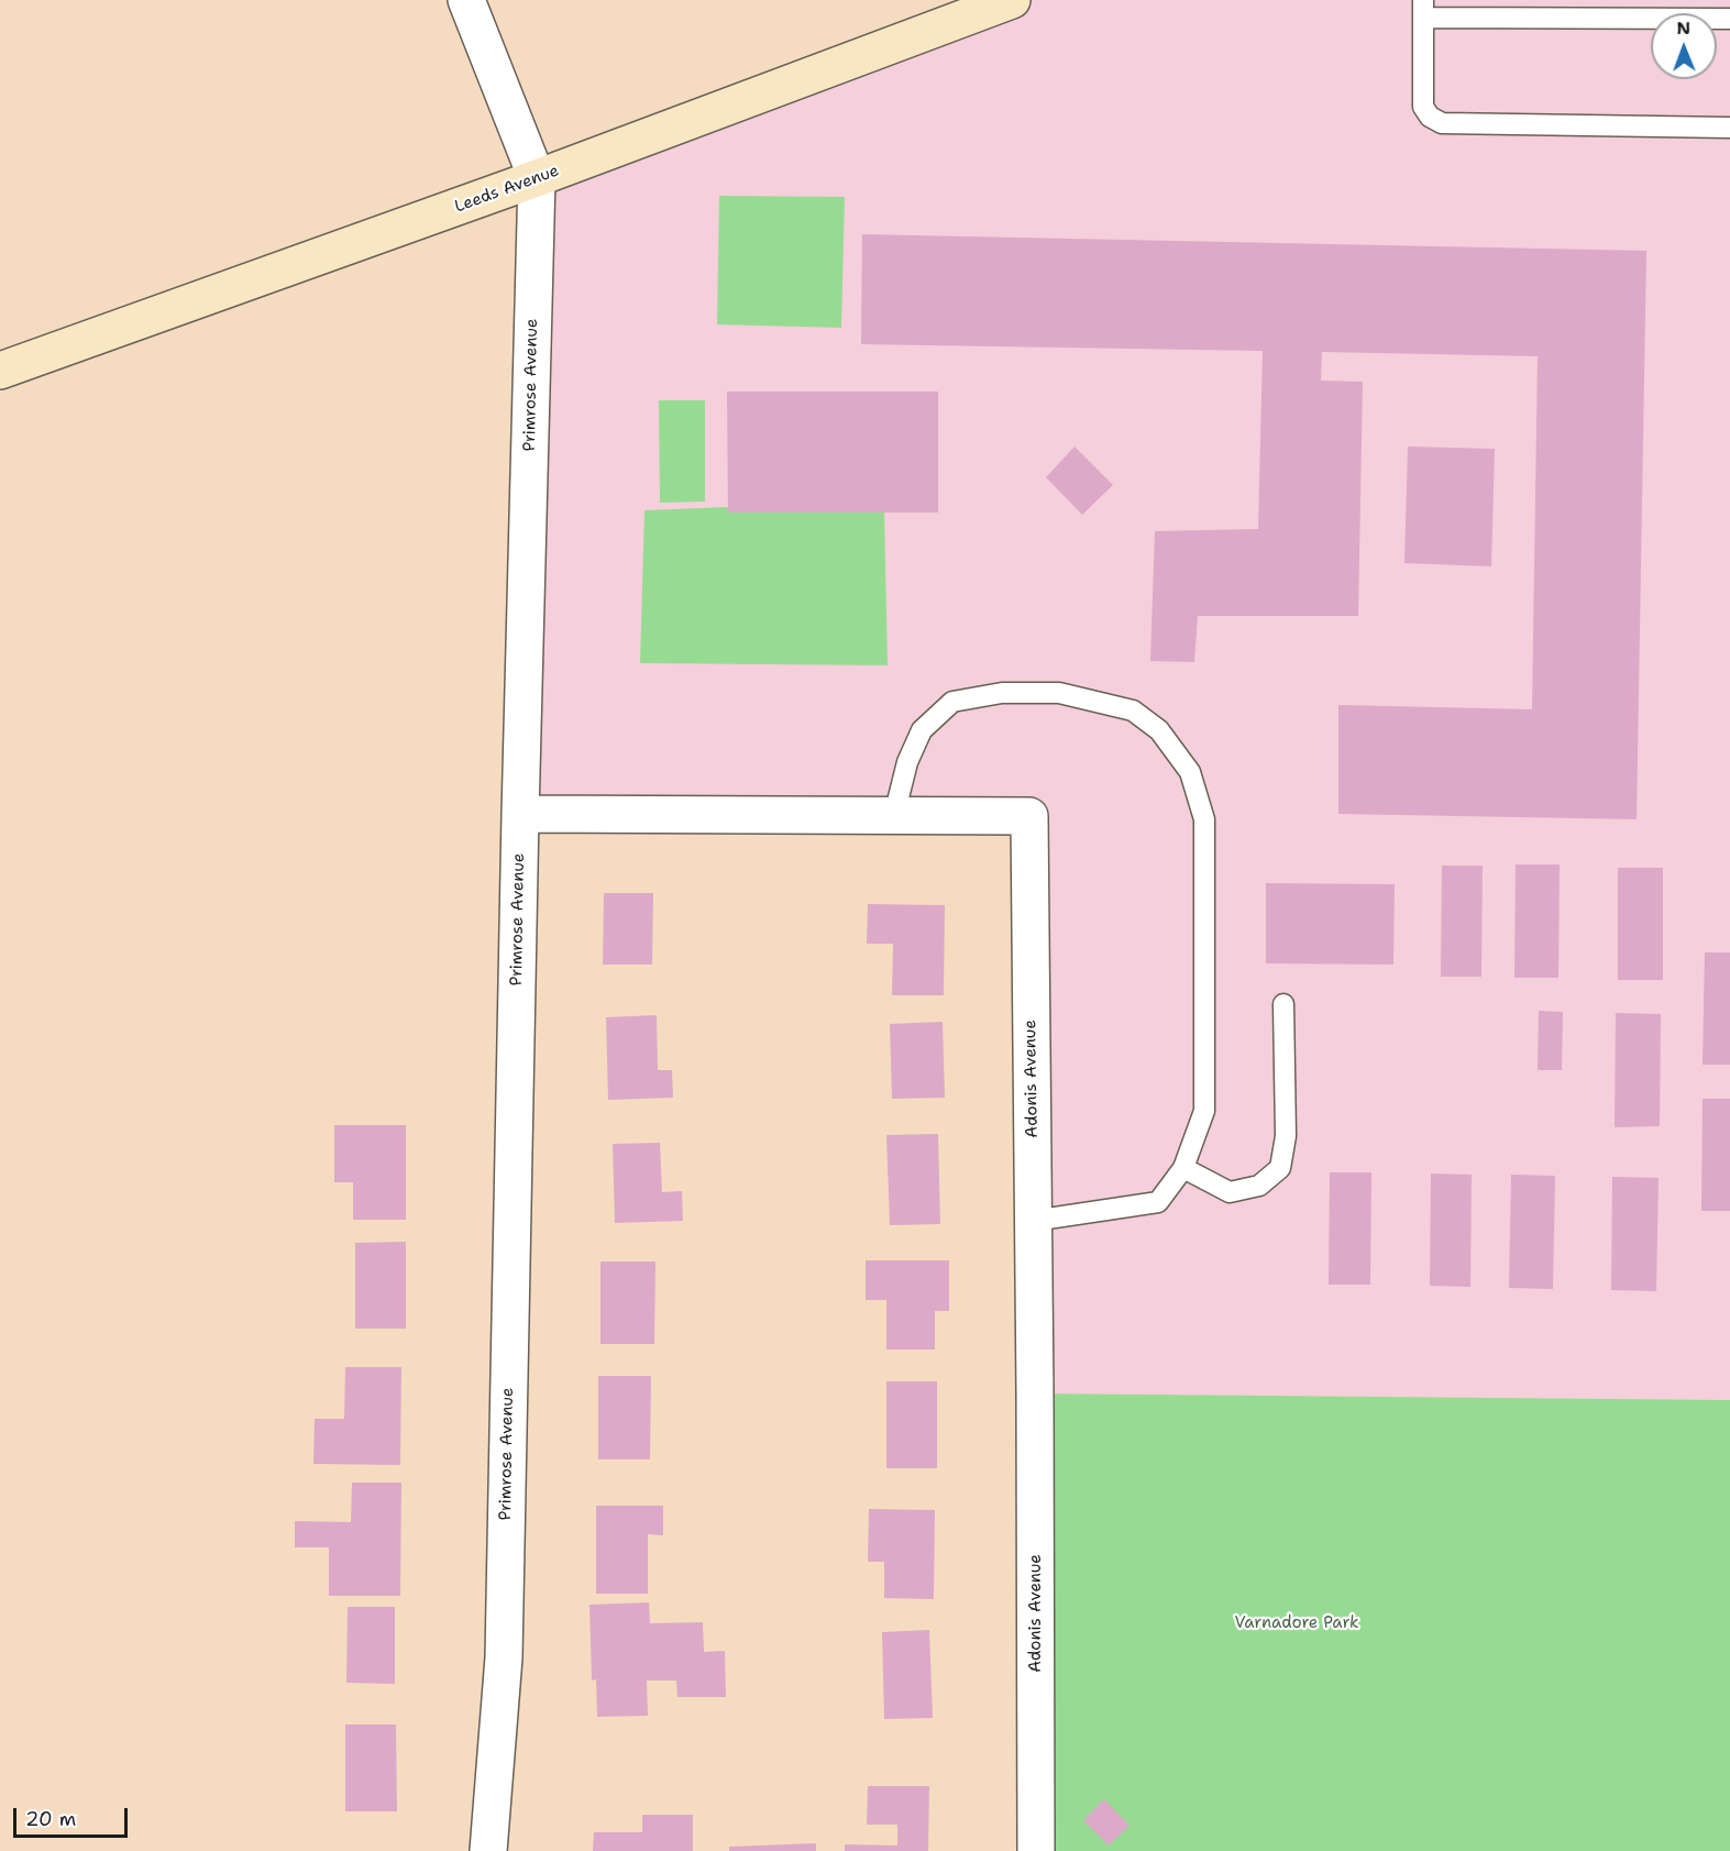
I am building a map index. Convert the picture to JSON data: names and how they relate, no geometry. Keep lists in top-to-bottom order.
{
  "streets": {
    "street": ["Leeds Avenue", "Primrose Avenue", "Adonis Avenue"]
  },
  "crossings": [
    ["Leeds Avenue", "Primrose Avenue"],
    ["Primrose Avenue", "Adonis Avenue"]
  ],
  "parks": ["Varnadore Park"],
  "scale_bar": "20 m",
  "north": "top"
}
